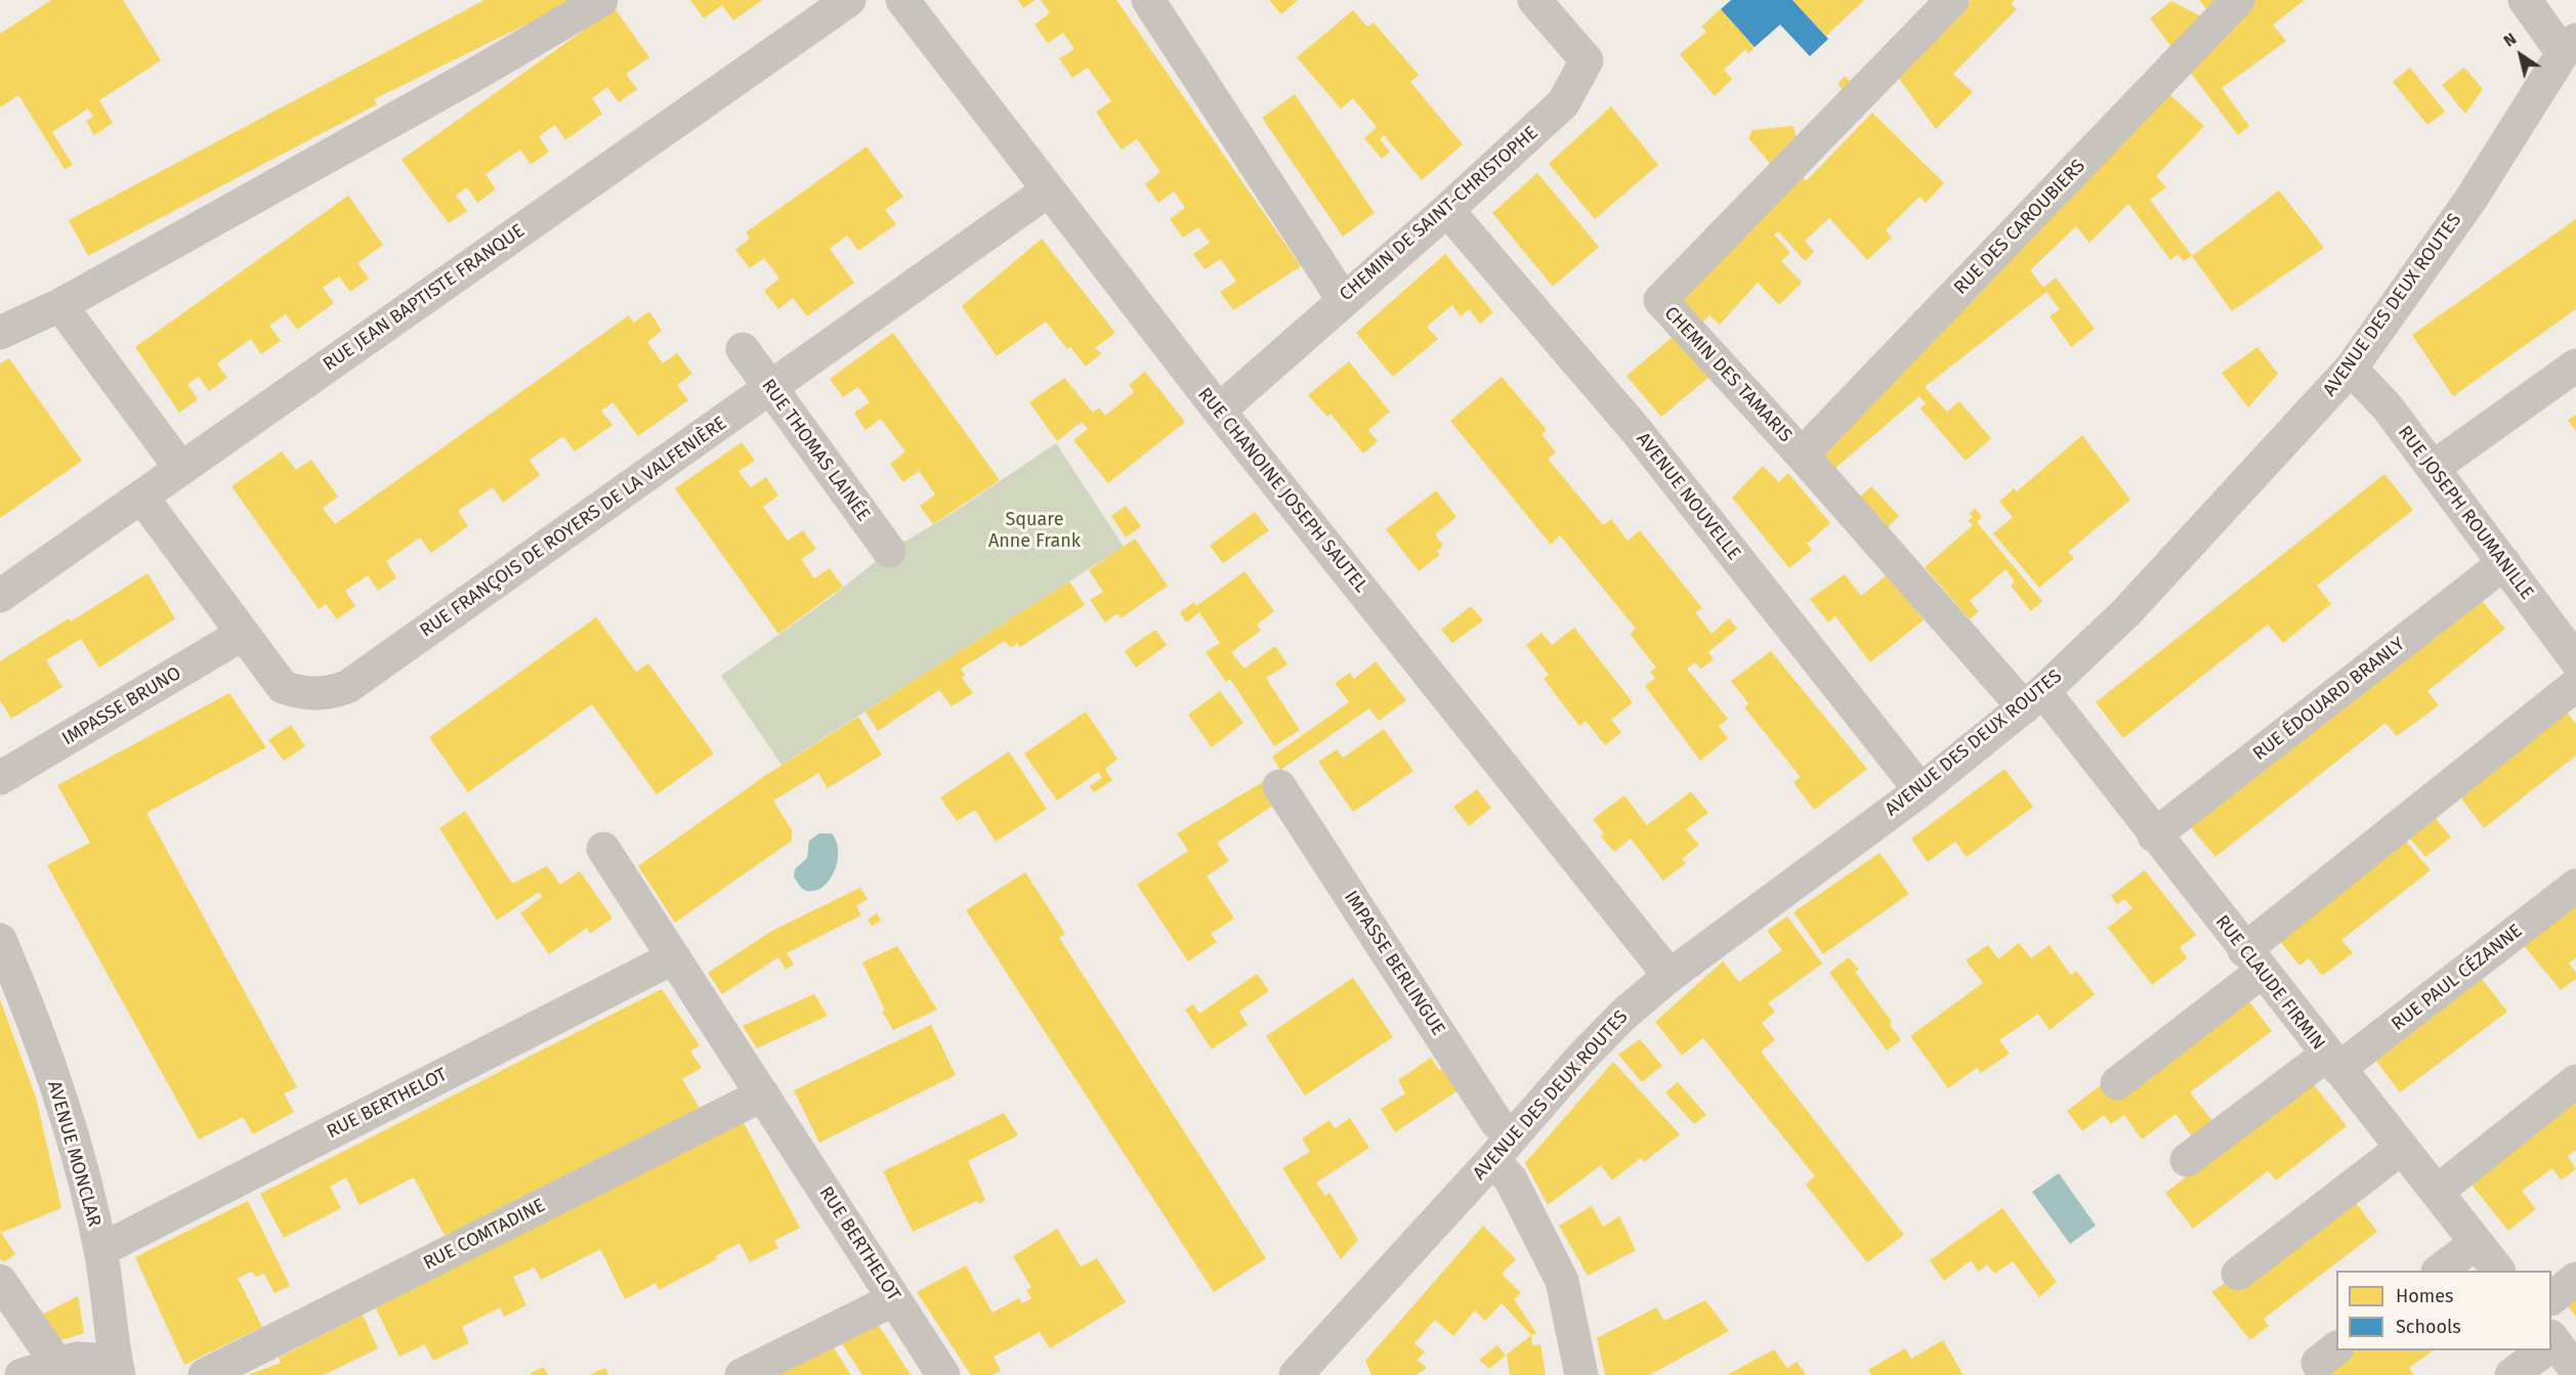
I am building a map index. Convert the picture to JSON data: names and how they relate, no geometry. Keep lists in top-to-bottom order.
{
  "streets": {
    "street": [
      "CHEMIN DE SAINT-CHRISTOPHE",
      "RUE DES CAROUBIERS",
      "RUE JEAN BAPTISTE FRANQUE",
      "AVENUE DES DEUX ROUTES",
      "CHEMIN DES TAMARIS",
      "RUE THOMAS LAINÉE",
      "RUE CHANOINE JOSEPH SAUTEL",
      "AVENUE NOUVELLE",
      "RUE JOSEPH ROUMANILLE",
      "RUE FRANÇOIS DE ROYERS DE LA VALFENIÈRE",
      "RUE ÉDOUARD BRANLY",
      "IMPASSE BRUNO",
      "IMPASSE BERLINGUE",
      "RUE PAUL CÉZANNE",
      "RUE CLAUDE FIRMIN",
      "RUE BERTHELOT",
      "AVENUE MONCLAR",
      "RUE COMTADINE"
    ]
  },
  "crossings": [
    ["CHEMIN DE SAINT-CHRISTOPHE", "RUE CHANOINE JOSEPH SAUTEL"],
    ["CHEMIN DE SAINT-CHRISTOPHE", "AVENUE NOUVELLE"],
    ["RUE DES CAROUBIERS", "CHEMIN DES TAMARIS"],
    ["RUE JEAN BAPTISTE FRANQUE", "RUE FRANÇOIS DE ROYERS DE LA VALFENIÈRE"],
    ["AVENUE DES DEUX ROUTES", "CHEMIN DES TAMARIS"],
    ["AVENUE DES DEUX ROUTES", "RUE CHANOINE JOSEPH SAUTEL"],
    ["AVENUE DES DEUX ROUTES", "AVENUE NOUVELLE"],
    ["AVENUE DES DEUX ROUTES", "RUE JOSEPH ROUMANILLE"],
    ["AVENUE DES DEUX ROUTES", "IMPASSE BERLINGUE"],
    ["AVENUE DES DEUX ROUTES", "RUE CLAUDE FIRMIN"],
    ["CHEMIN DES TAMARIS", "RUE CLAUDE FIRMIN"],
    ["RUE THOMAS LAINÉE", "RUE FRANÇOIS DE ROYERS DE LA VALFENIÈRE"],
    ["RUE CHANOINE JOSEPH SAUTEL", "RUE FRANÇOIS DE ROYERS DE LA VALFENIÈRE"],
    ["RUE JOSEPH ROUMANILLE", "RUE ÉDOUARD BRANLY"],
    ["RUE FRANÇOIS DE ROYERS DE LA VALFENIÈRE", "IMPASSE BRUNO"],
    ["RUE ÉDOUARD BRANLY", "RUE CLAUDE FIRMIN"],
    ["RUE PAUL CÉZANNE", "RUE CLAUDE FIRMIN"],
    ["RUE BERTHELOT", "AVENUE MONCLAR"],
    ["RUE BERTHELOT", "RUE COMTADINE"]
  ],
  "parks": ["Square Anne Frank"],
  "legend": ["Homes", "Schools"],
  "north": "top left"
}
